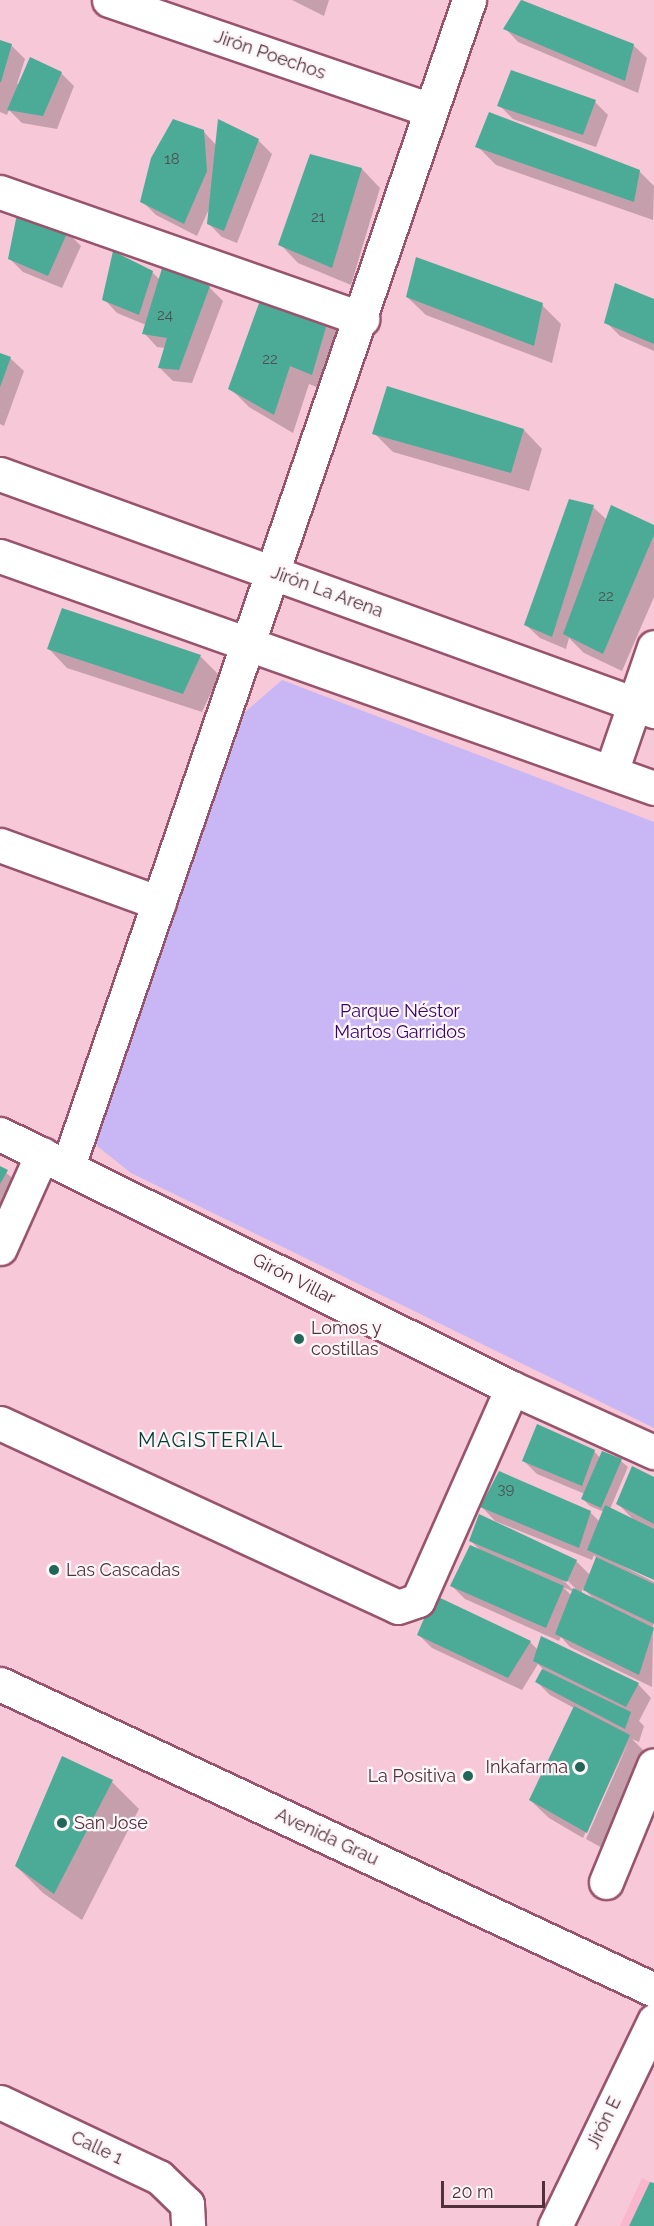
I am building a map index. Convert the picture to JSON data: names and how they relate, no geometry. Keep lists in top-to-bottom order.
{
  "streets": {
    "street": [
      "Jirón Poechos",
      "Jirón La Arena",
      "Girón Villar",
      "Avenida Grau",
      "Jirón E",
      "Calle 1"
    ]
  },
  "districts": ["MAGISTERIAL"],
  "parks": ["Parque Néstor Martos Garridos"],
  "places": [
    "Lomos y costillas",
    "Las Cascadas",
    "Inkafarma",
    "La Positiva",
    "San Jose"
  ],
  "house_numbers": [
    "18",
    "21",
    "24",
    "22",
    "22",
    "39"
  ],
  "scale_bar": "20 m"
}
